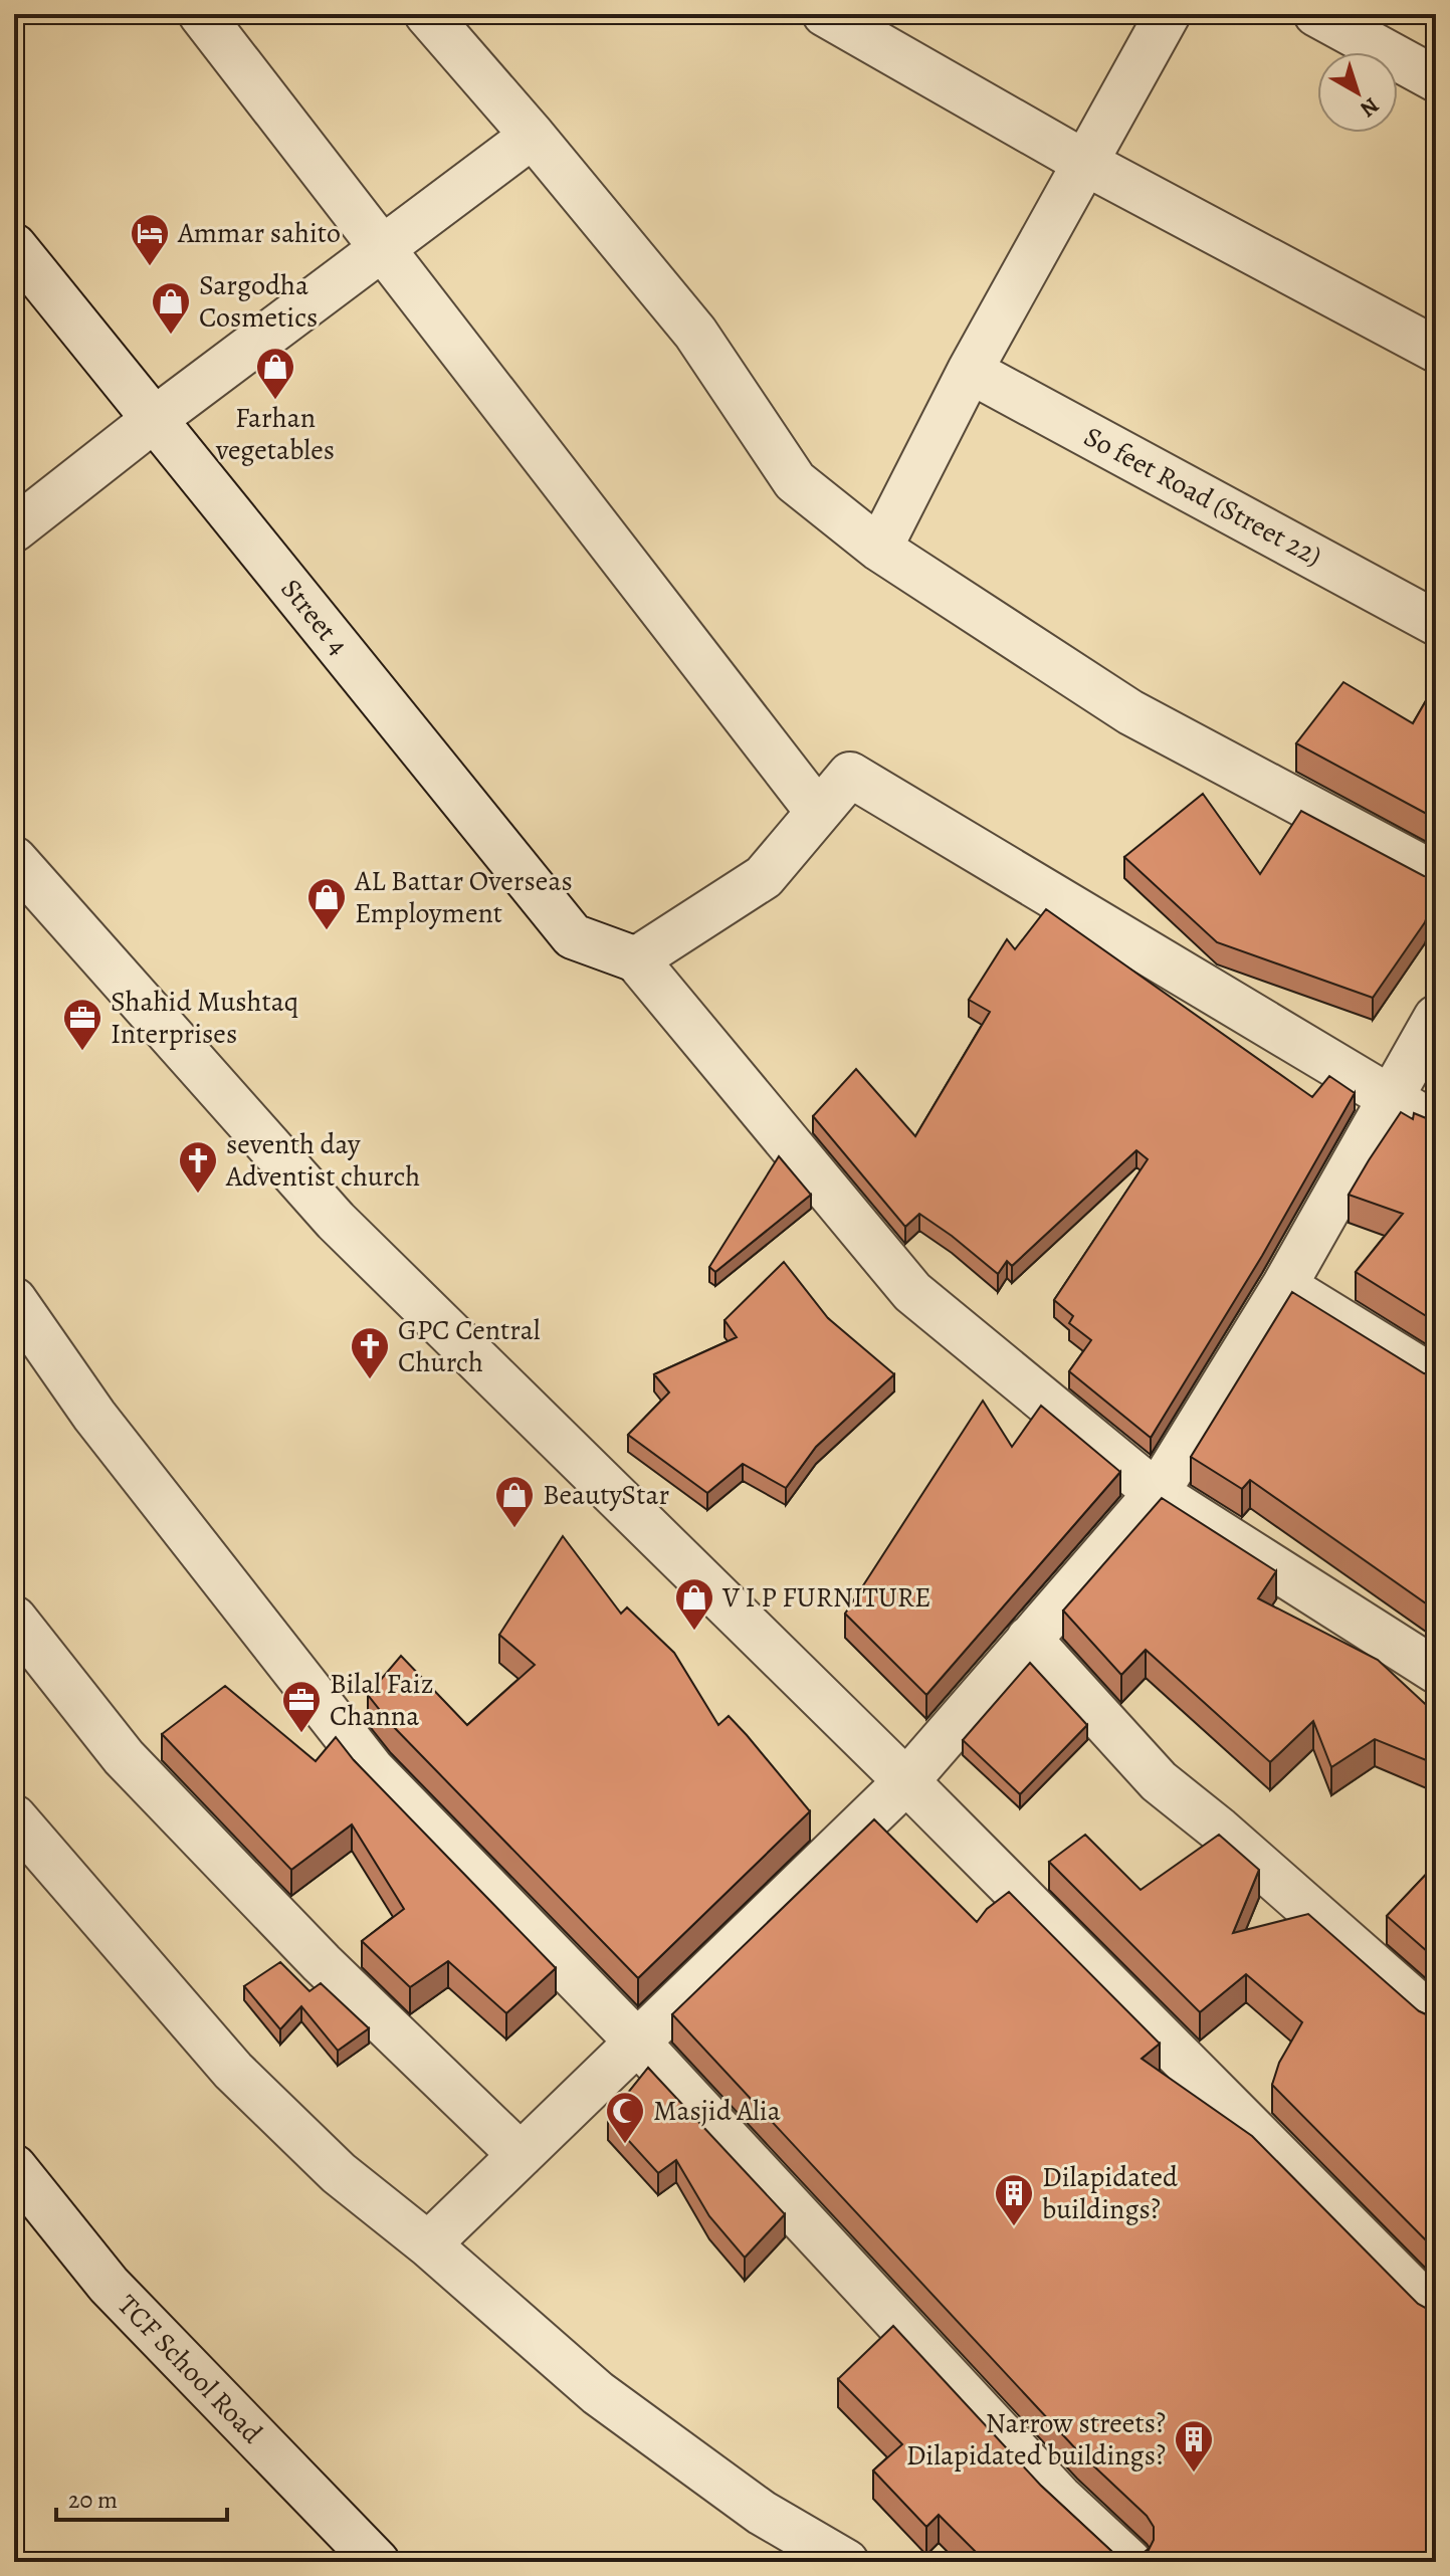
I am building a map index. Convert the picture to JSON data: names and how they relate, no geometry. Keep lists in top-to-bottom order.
{
  "streets": {
    "street": ["So feet Road (Street 22)", "Street 4", "TCF School Road"]
  },
  "places": {
    "hotel": ["Ammar sahito"],
    "shop": [
      "Sargodha Cosmetics",
      "Farhan vegetables",
      "AL Battar Overseas Employment",
      "BeautyStar",
      "V I P FURNITURE"
    ],
    "office": ["Shahid Mushtaq Interprises", "Bilal Faiz Channa"],
    "church": ["seventh day Adventist church", "GPC Central Church"],
    "mosque": ["Masjid Alia"],
    "building": ["Dilapidated buildings?", "Narrow streets? Dilapidated buildings?"]
  },
  "scale_bar": "20 m",
  "north": "bottom right"
}
